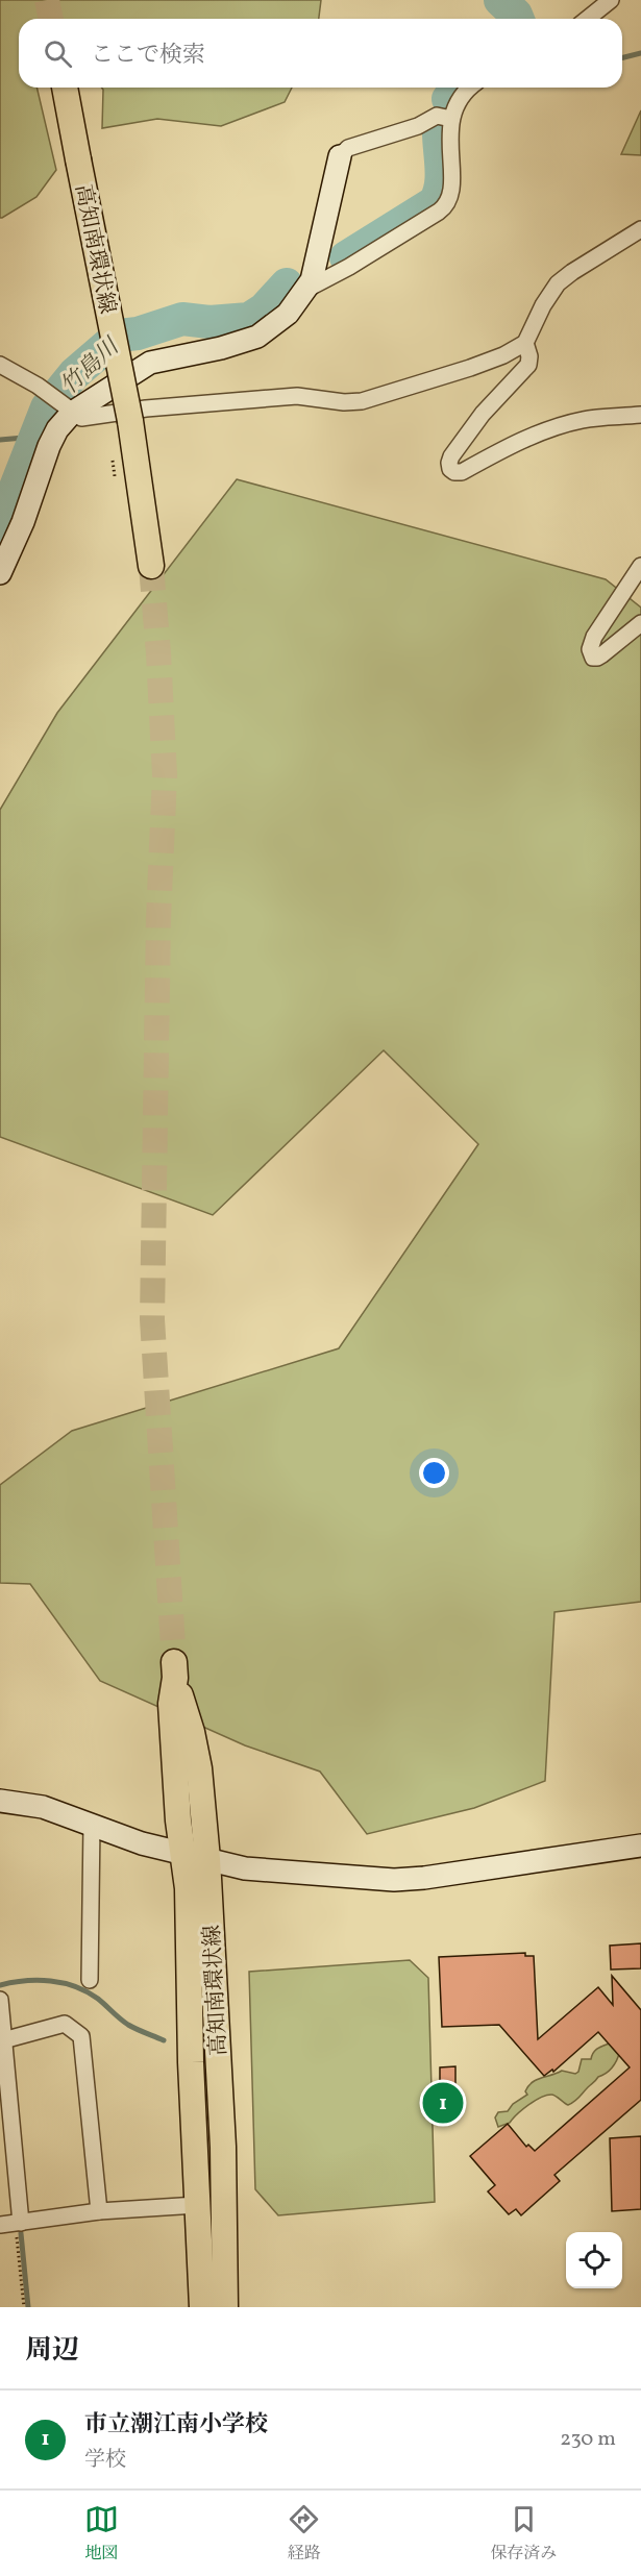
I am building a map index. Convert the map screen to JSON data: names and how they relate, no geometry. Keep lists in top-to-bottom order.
{
  "streets": {
    "main road": ["高知南環状線"]
  },
  "water": ["竹島川"],
  "page": {
    "search": "ここで検索",
    "pins": "1",
    "heading": "周辺",
    "list": [
      {
        "mark": "1",
        "name": "市立潮江南小学校",
        "note": "学校",
        "value": "230 m"
      }
    ],
    "nav": ["地図", "経路", "保存済み"]
  }
}
